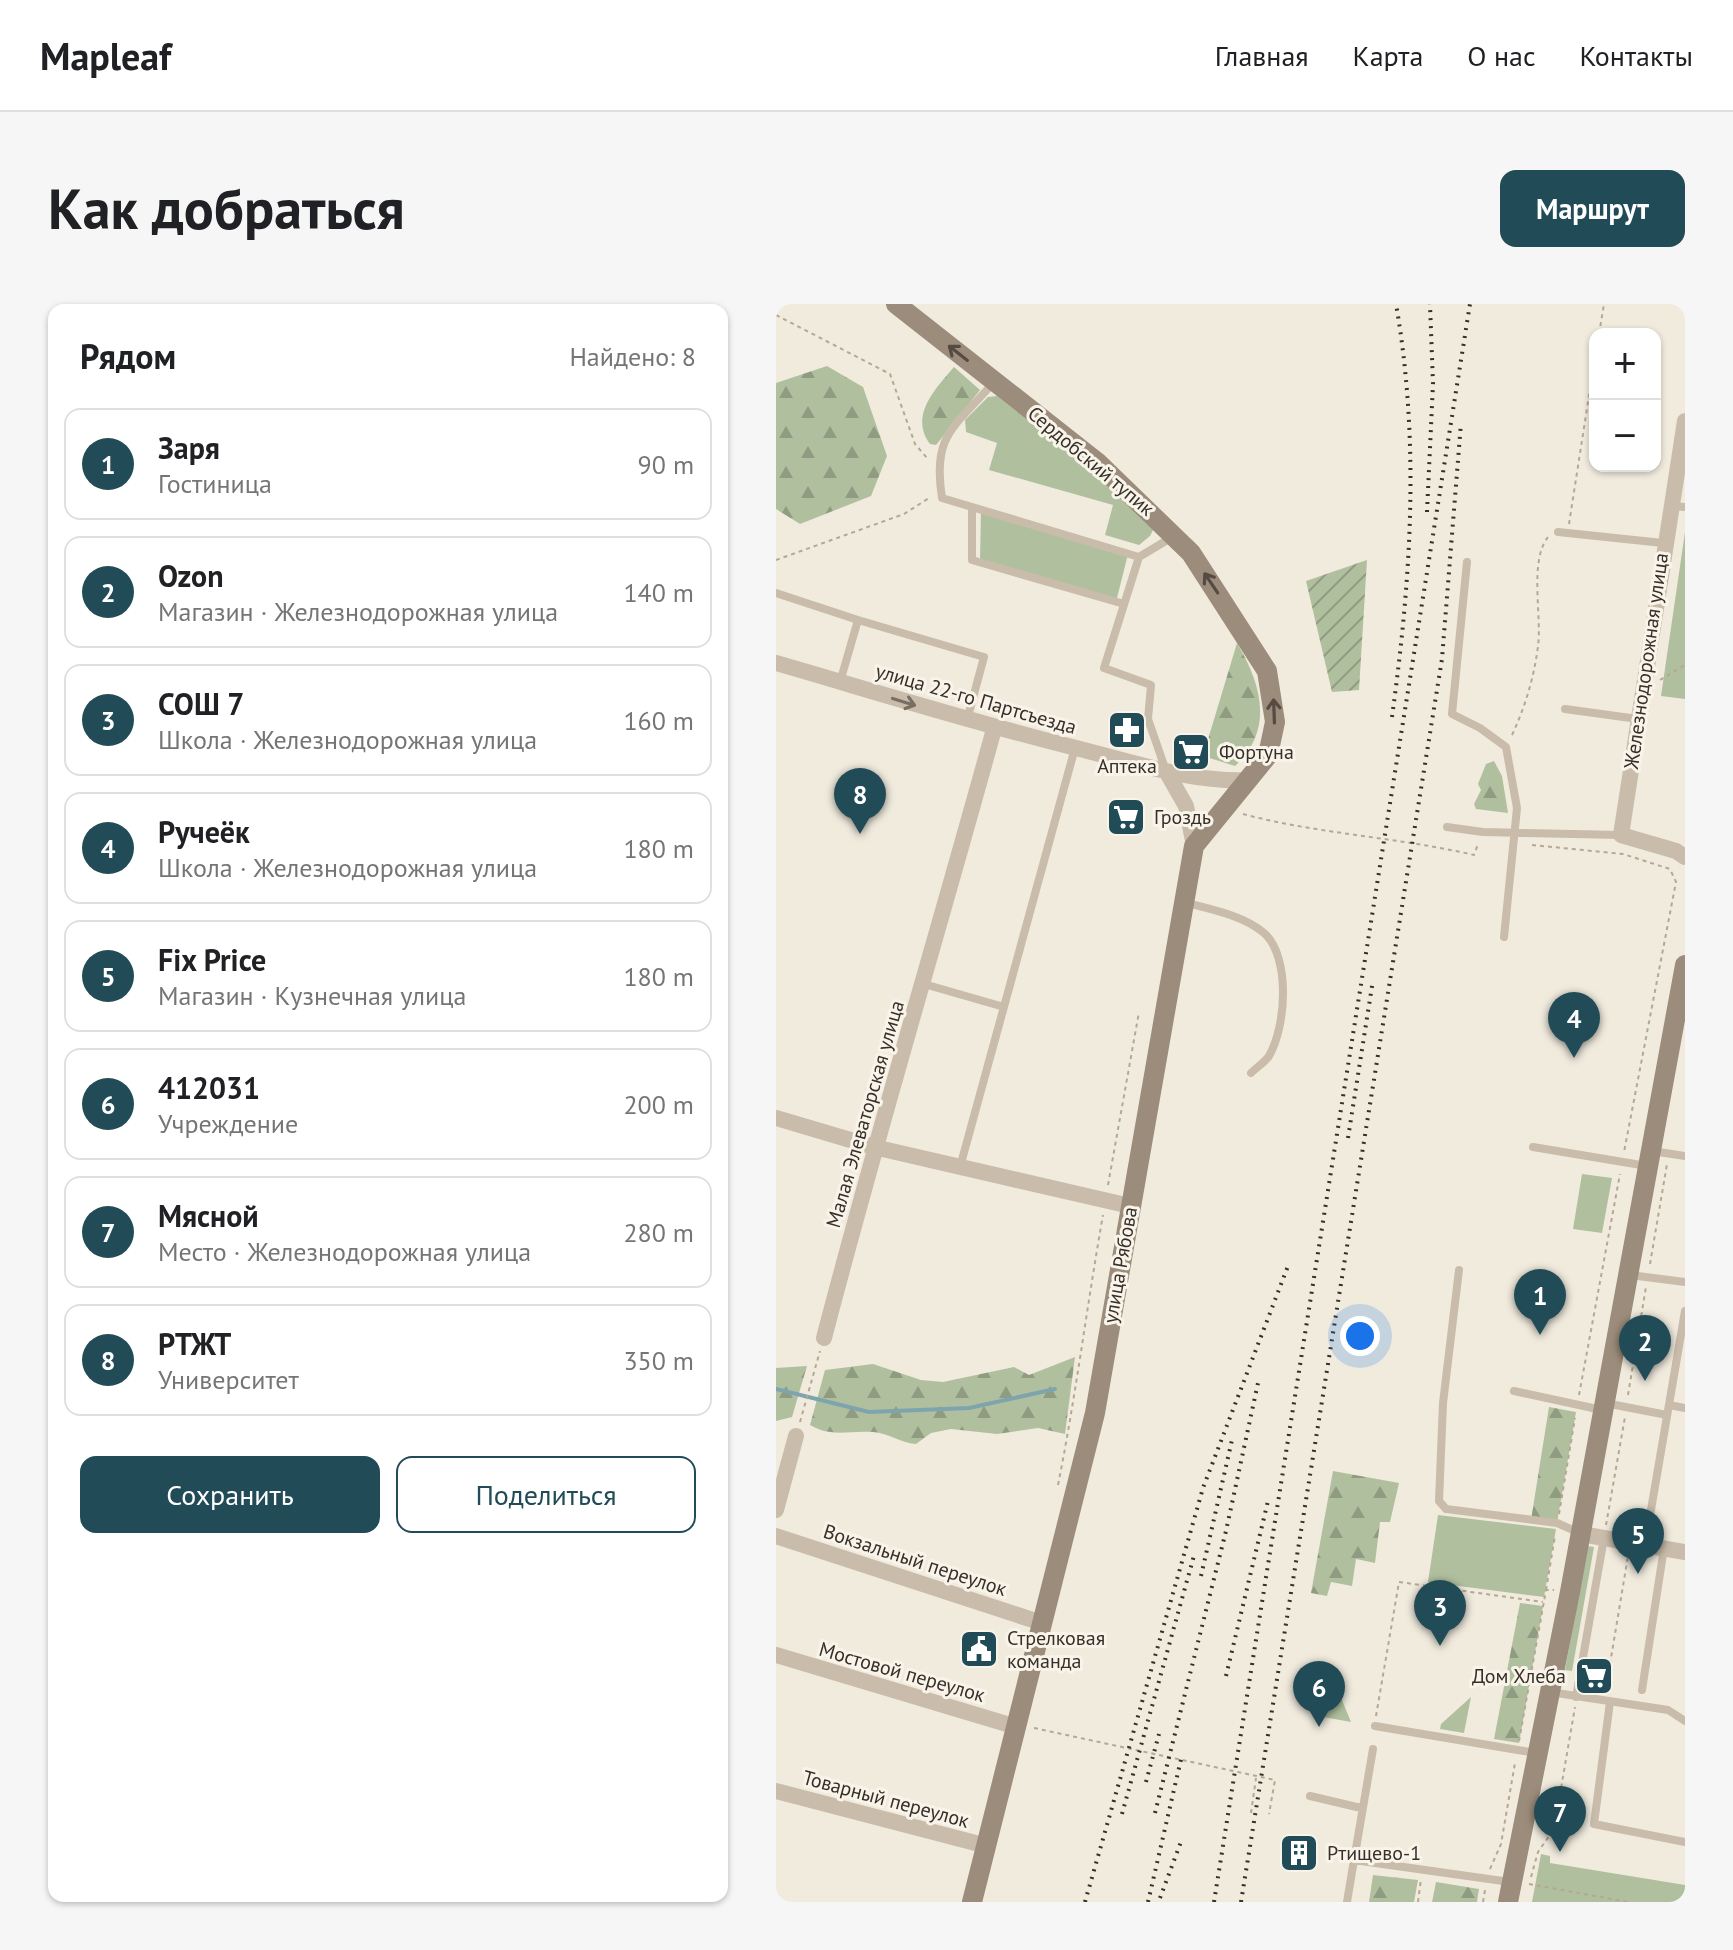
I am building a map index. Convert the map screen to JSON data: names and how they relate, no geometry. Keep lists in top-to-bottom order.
{
  "streets": {
    "street": [
      "Сердобский тупик",
      "Железнодорожная улица",
      "улица 22-го Партсъезда",
      "Малая Элеваторская улица",
      "улица Рябова",
      "Вокзальный переулок",
      "Мостовой переулок",
      "Товарный переулок"
    ]
  },
  "crossings": [
    ["Сердобский тупик", "улица Рябова"],
    ["улица 22-го Партсъезда", "Малая Элеваторская улица"],
    ["улица 22-го Партсъезда", "улица Рябова"],
    ["улица Рябова", "Вокзальный переулок"],
    ["улица Рябова", "Мостовой переулок"],
    ["улица Рябова", "Товарный переулок"]
  ],
  "one_way": ["Сердобский тупик"],
  "places": {
    "pharmacy": ["Аптека"],
    "supermarket": ["Фортуна", "Гроздь", "Дом Хлеба"],
    "public building": ["Стрелковая команда"],
    "building": ["Ртищево-1"]
  },
  "page": {
    "header": "Mapleaf",
    "nav": [
      "Главная",
      "Карта",
      "О нас",
      "Контакты"
    ],
    "buttons": [
      "Маршрут",
      ["Сохранить", "Поделиться"]
    ],
    "title": "Как добраться",
    "heading": ["Рядом", "Найдено: 8"],
    "map_buttons": ["+", "−"],
    "list": [
      {
        "mark": "1",
        "name": "Заря",
        "note": "Гостиница",
        "value": "90 m"
      },
      {
        "mark": "2",
        "name": "Ozon",
        "note": "Магазин · Железнодорожная улица",
        "value": "140 m"
      },
      {
        "mark": "3",
        "name": "СОШ 7",
        "note": "Школа · Железнодорожная улица",
        "value": "160 m"
      },
      {
        "mark": "4",
        "name": "Ручеёк",
        "note": "Школа · Железнодорожная улица",
        "value": "180 m"
      },
      {
        "mark": "5",
        "name": "Fix Price",
        "note": "Магазин · Кузнечная улица",
        "value": "180 m"
      },
      {
        "mark": "6",
        "name": "412031",
        "note": "Учреждение",
        "value": "200 m"
      },
      {
        "mark": "7",
        "name": "Мясной",
        "note": "Место · Железнодорожная улица",
        "value": "280 m"
      },
      {
        "mark": "8",
        "name": "РТЖТ",
        "note": "Университет",
        "value": "350 m"
      }
    ],
    "pins": [
      "8",
      "4",
      "1",
      "2",
      "5",
      "3",
      "6",
      "7"
    ]
  }
}
